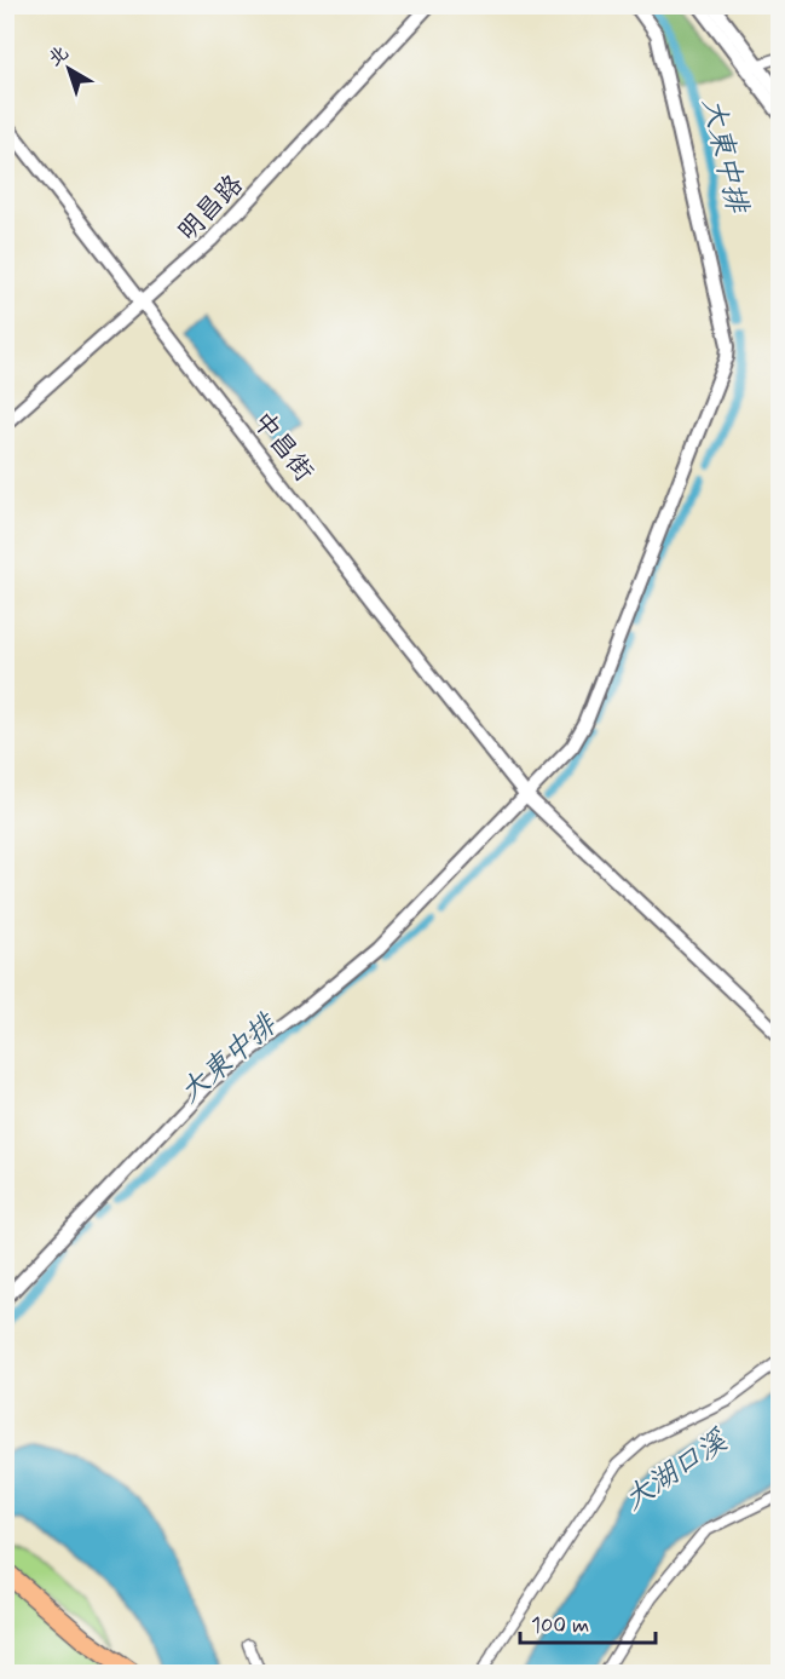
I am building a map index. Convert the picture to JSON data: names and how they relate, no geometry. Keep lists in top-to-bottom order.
{
  "streets": {
    "street": ["明昌路", "中昌街"]
  },
  "crossings": [
    ["明昌路", "中昌街"]
  ],
  "water": ["大東中排", "大湖口溪"],
  "scale_bar": "100 m",
  "north": "top left"
}
